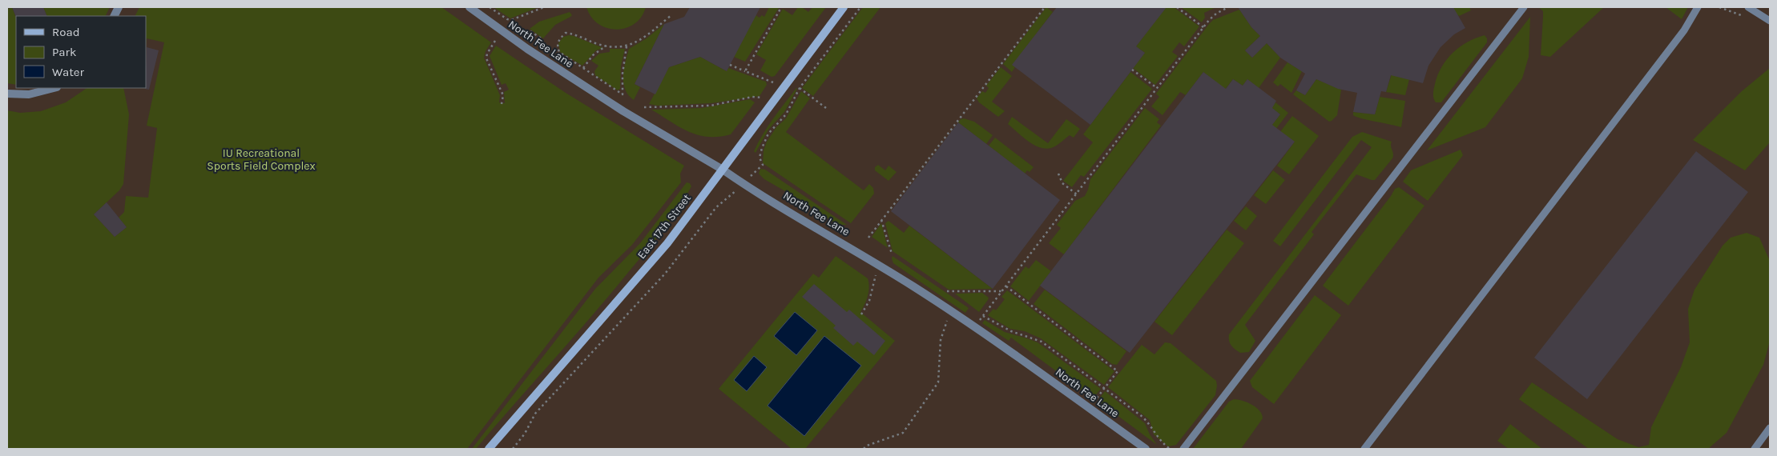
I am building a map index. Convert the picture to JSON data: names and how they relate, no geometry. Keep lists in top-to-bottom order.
{
  "streets": {
    "main road": ["East 17th Street"],
    "street": ["North Fee Lane"]
  },
  "crossings": [
    ["North Fee Lane", "East 17th Street"]
  ],
  "parks": ["IU Recreational Sports Field Complex"],
  "legend": ["Road", "Park", "Water"]
}
